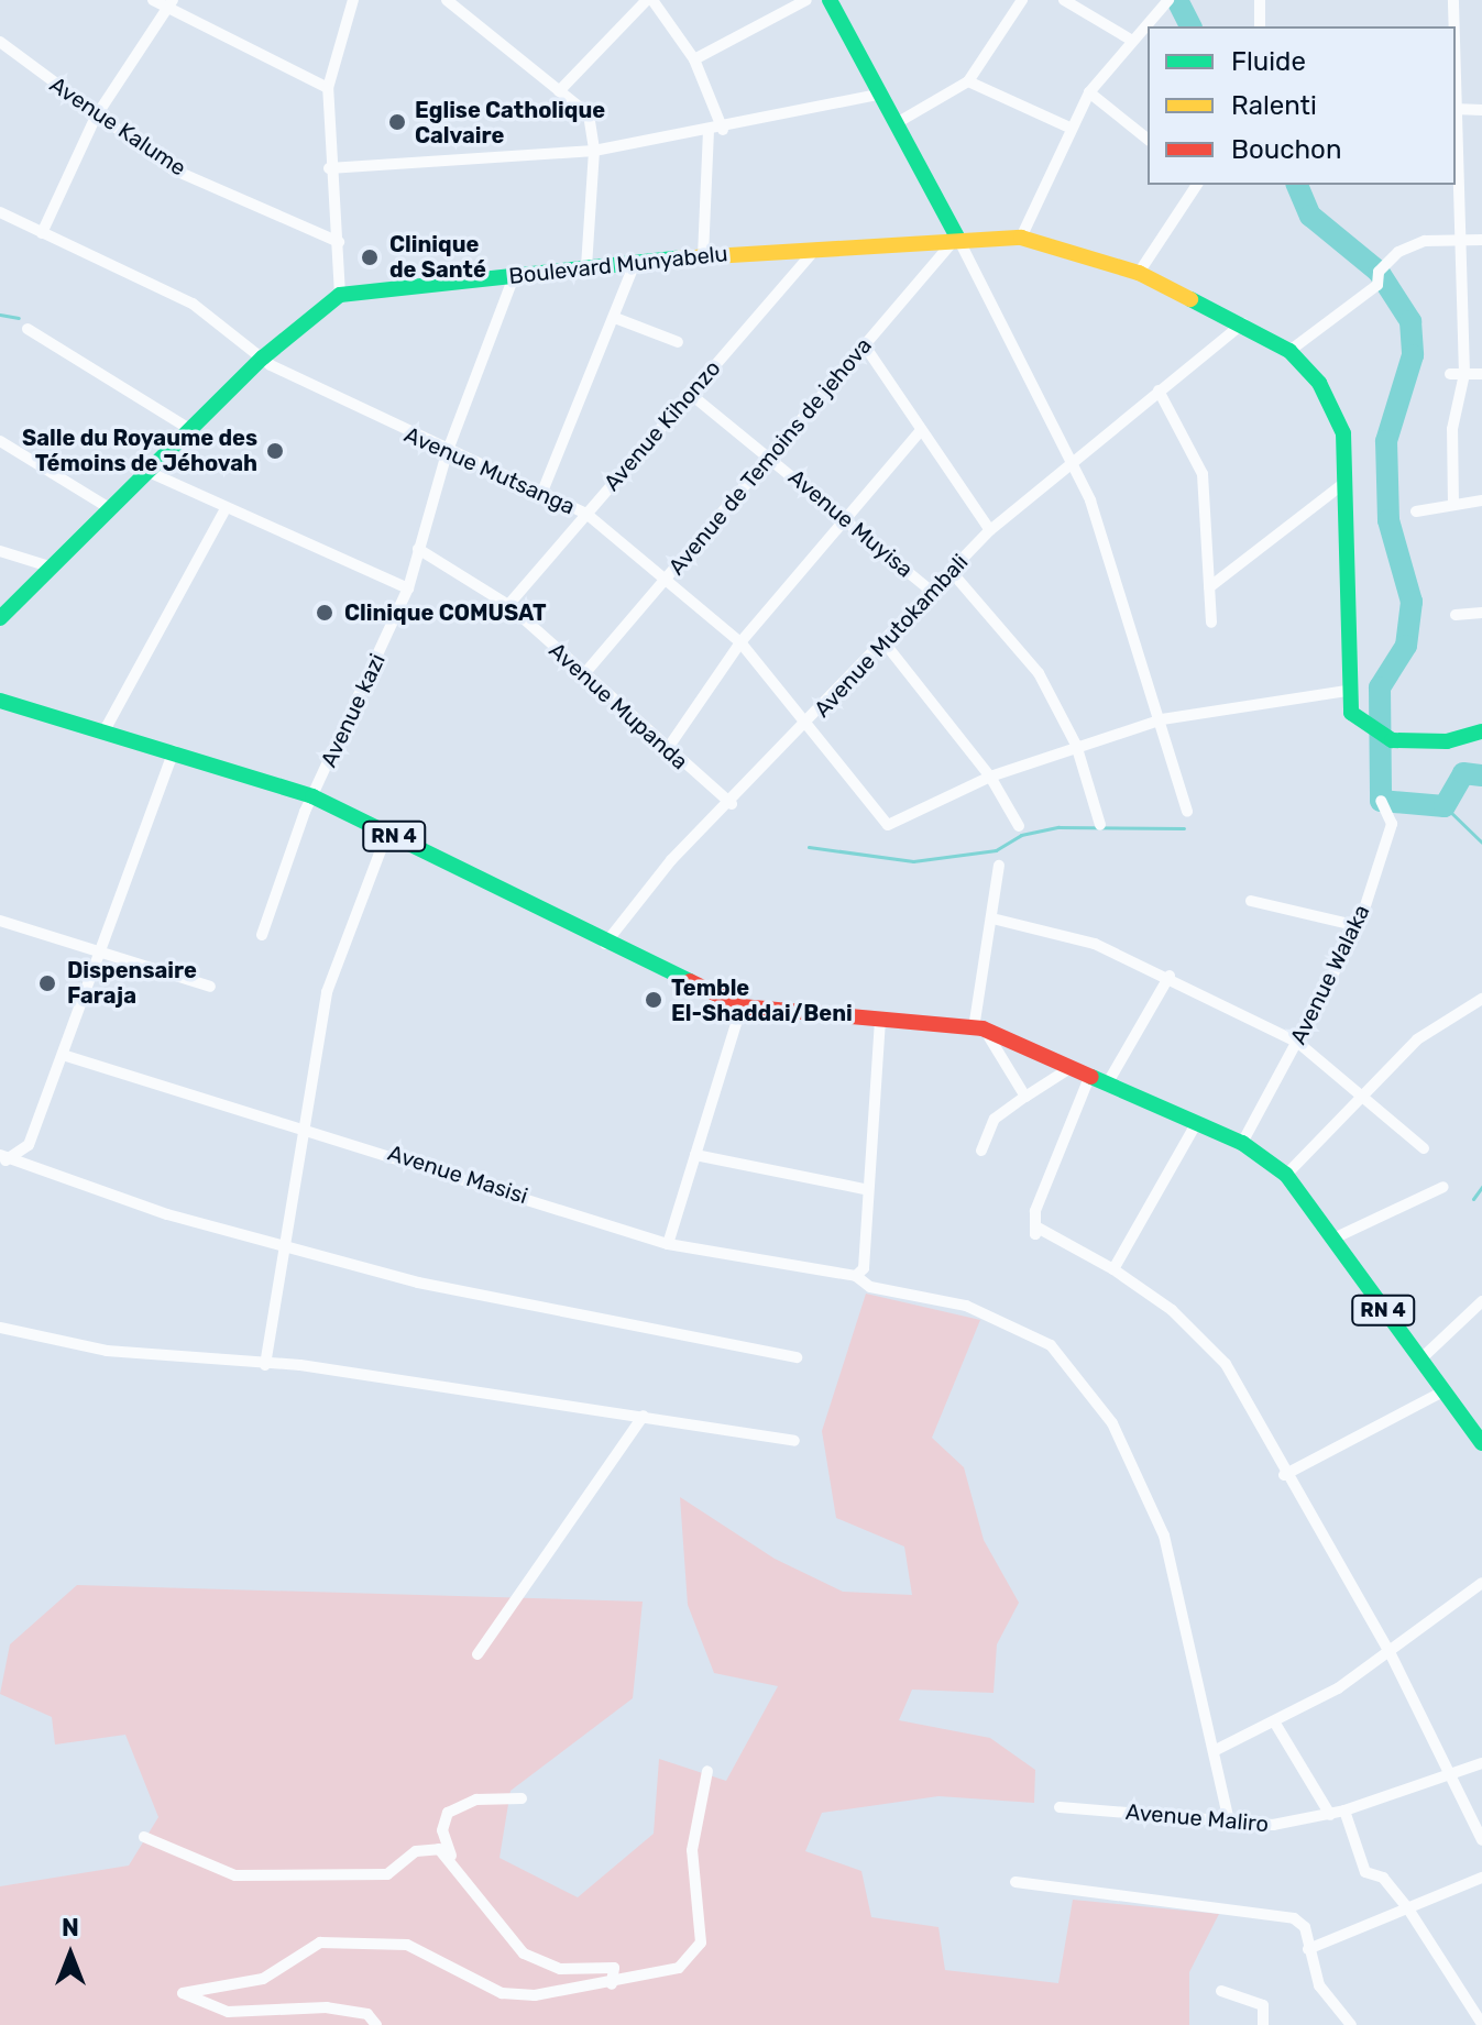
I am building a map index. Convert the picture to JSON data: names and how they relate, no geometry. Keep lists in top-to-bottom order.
{
  "streets": {
    "main road": ["Boulevard Munyabelu", "RN 4"],
    "street": [
      "Avenue Kalume",
      "Avenue Kihonzo",
      "Avenue de Temoins de jehova",
      "Avenue Mutsanga",
      "Avenue Muyisa",
      "Avenue Mutokambali",
      "Avenue Mupanda",
      "Avenue kazi",
      "Avenue Walaka",
      "Avenue Masisi",
      "Avenue Maliro"
    ]
  },
  "crossings": [
    ["Boulevard Munyabelu", "Avenue Kihonzo"],
    ["Boulevard Munyabelu", "Avenue de Temoins de jehova"],
    ["Boulevard Munyabelu", "Avenue Mutokambali"],
    ["Boulevard Munyabelu", "Avenue kazi"],
    ["Avenue Kihonzo", "Avenue Mutsanga"],
    ["Avenue Kihonzo", "Avenue Muyisa"],
    ["Avenue Kihonzo", "Avenue Mupanda"],
    ["Avenue de Temoins de jehova", "Avenue Mutsanga"],
    ["Avenue de Temoins de jehova", "Avenue Muyisa"],
    ["Avenue de Temoins de jehova", "Avenue Mupanda"],
    ["Avenue Mutsanga", "Avenue Mutokambali"],
    ["Avenue Mutsanga", "Avenue kazi"],
    ["Avenue Muyisa", "Avenue Mutokambali"],
    ["Avenue Mupanda", "Avenue kazi"],
    ["Avenue kazi", "RN 4"],
    ["RN 4", "Avenue Walaka"],
    ["Avenue Masisi", "Avenue Maliro"]
  ],
  "places": [
    "Eglise Catholique Calvaire",
    "Clinique de Santé",
    "Salle du Royaume des Témoins de Jéhovah",
    "Clinique COMUSAT",
    "Dispensaire Faraja",
    "Temble El-Shaddai/Beni"
  ],
  "legend": ["Fluide", "Ralenti", "Bouchon"],
  "north": "top"
}
